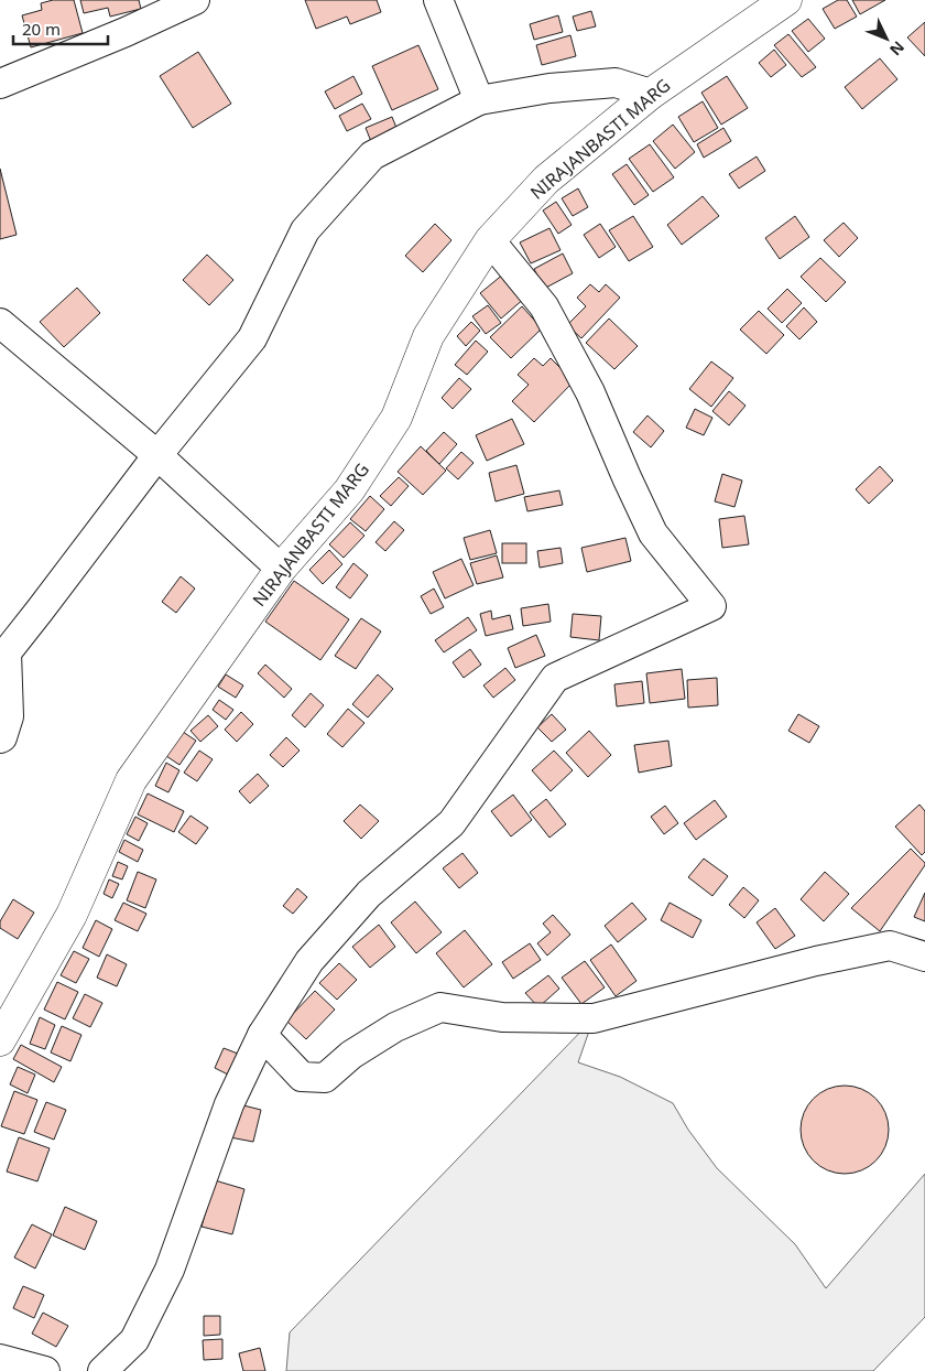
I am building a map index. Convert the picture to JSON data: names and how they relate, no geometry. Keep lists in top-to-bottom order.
{
  "streets": {
    "street": ["NIRAJANBASTI MARG"]
  },
  "scale_bar": "20 m",
  "north": "bottom right"
}
